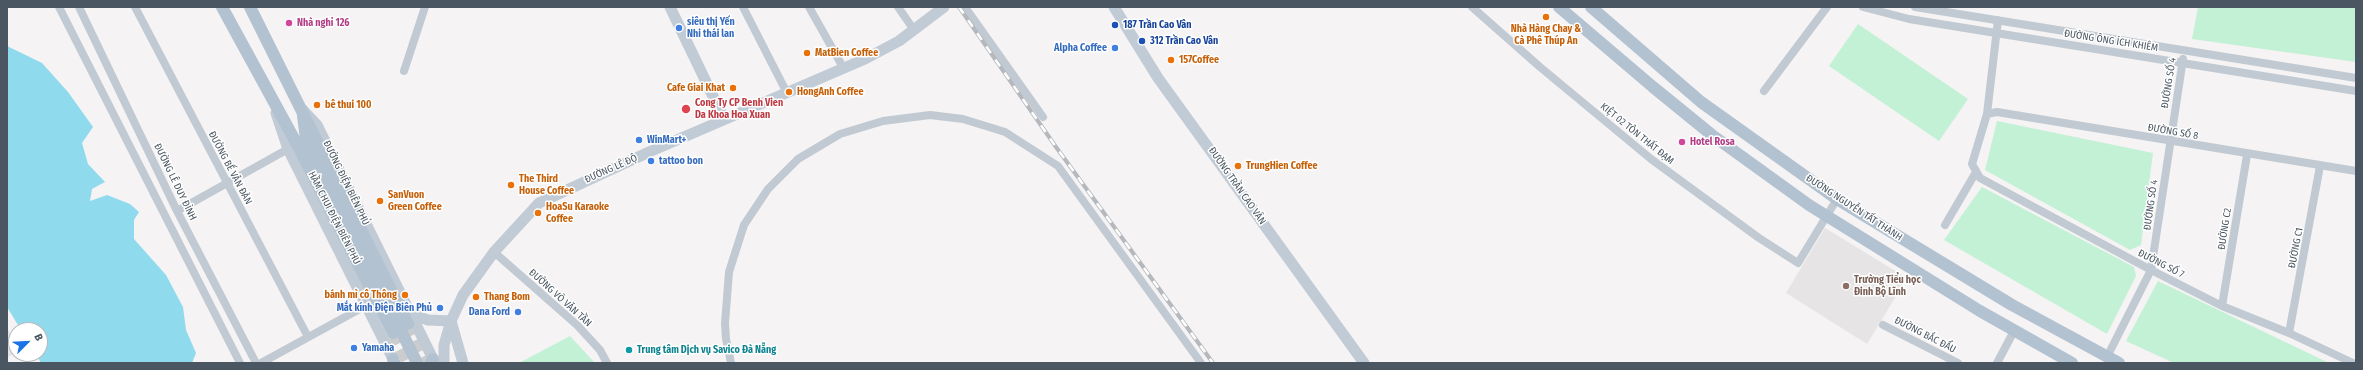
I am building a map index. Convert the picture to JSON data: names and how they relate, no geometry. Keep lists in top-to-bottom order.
{
  "streets": {
    "main road": ["ĐƯỜNG ĐIỆN BIÊN PHỦ", "ĐƯỜNG NGUYỄN TẤT THÀNH", "HẦM CHUI ĐIỆN BIÊN PHỦ"],
    "street": [
      "ĐƯỜNG ÔNG ÍCH KHIÊM",
      "ĐƯỜNG SỐ 4",
      "ĐƯỜNG SỐ 8",
      "KIỆT 02 TÔN THẤT ĐẠM",
      "ĐƯỜNG BẾ VĂN ĐÀN",
      "ĐƯỜNG LÊ ĐỘ",
      "ĐƯỜNG LÊ DUY ĐÌNH",
      "ĐƯỜNG TRẦN CAO VÂN",
      "ĐƯỜNG C2",
      "ĐƯỜNG C1",
      "ĐƯỜNG SỐ 7",
      "ĐƯỜNG VÕ VĂN TẦN",
      "ĐƯỜNG BẮC ĐẨU"
    ]
  },
  "crossings": [
    ["ĐƯỜNG ÔNG ÍCH KHIÊM", "ĐƯỜNG SỐ 4"],
    ["ĐƯỜNG SỐ 4", "ĐƯỜNG SỐ 8"],
    ["ĐƯỜNG SỐ 4", "ĐƯỜNG NGUYỄN TẤT THÀNH"],
    ["ĐƯỜNG SỐ 4", "ĐƯỜNG SỐ 7"],
    ["ĐƯỜNG SỐ 8", "ĐƯỜNG C2"],
    ["ĐƯỜNG SỐ 8", "ĐƯỜNG C1"],
    ["ĐƯỜNG LÊ ĐỘ", "ĐƯỜNG ĐIỆN BIÊN PHỦ"],
    ["ĐƯỜNG LÊ ĐỘ", "ĐƯỜNG VÕ VĂN TẦN"],
    ["ĐƯỜNG ĐIỆN BIÊN PHỦ", "HẦM CHUI ĐIỆN BIÊN PHỦ"],
    ["ĐƯỜNG C2", "ĐƯỜNG SỐ 7"],
    ["ĐƯỜNG C1", "ĐƯỜNG SỐ 7"]
  ],
  "places": [
    "Nhà Hàng Chay & Cà Phê Thúp An",
    "Nhà nghỉ 126",
    "187 Trần Cao Vân",
    "siêu thị Yến Nhi thái lan",
    "312 Trần Cao Vân",
    "Alpha Coffee",
    "MatBien Coffee",
    "157Coffee",
    "Cafe Giai Khat",
    "HongAnh Coffee",
    "bê thui 100",
    "Cong Ty CP Benh Vien Da Khoa Hoa Xuan",
    "WinMart+",
    "Hotel Rosa",
    "tattoo bon",
    "TrungHien Coffee",
    "The Third House Coffee",
    "SanVuon Green Coffee",
    "HoaSu Karaoke Coffee",
    "Trường Tiểu học Đinh Bộ Lĩnh",
    "bánh mì cô Thông",
    "Thang Bom",
    "Mắt kính Điện Biên Phủ",
    "Dana Ford",
    "Yamaha",
    "Trung tâm Dịch vụ Savico Đà Nẵng"
  ],
  "north": "top right"
}
